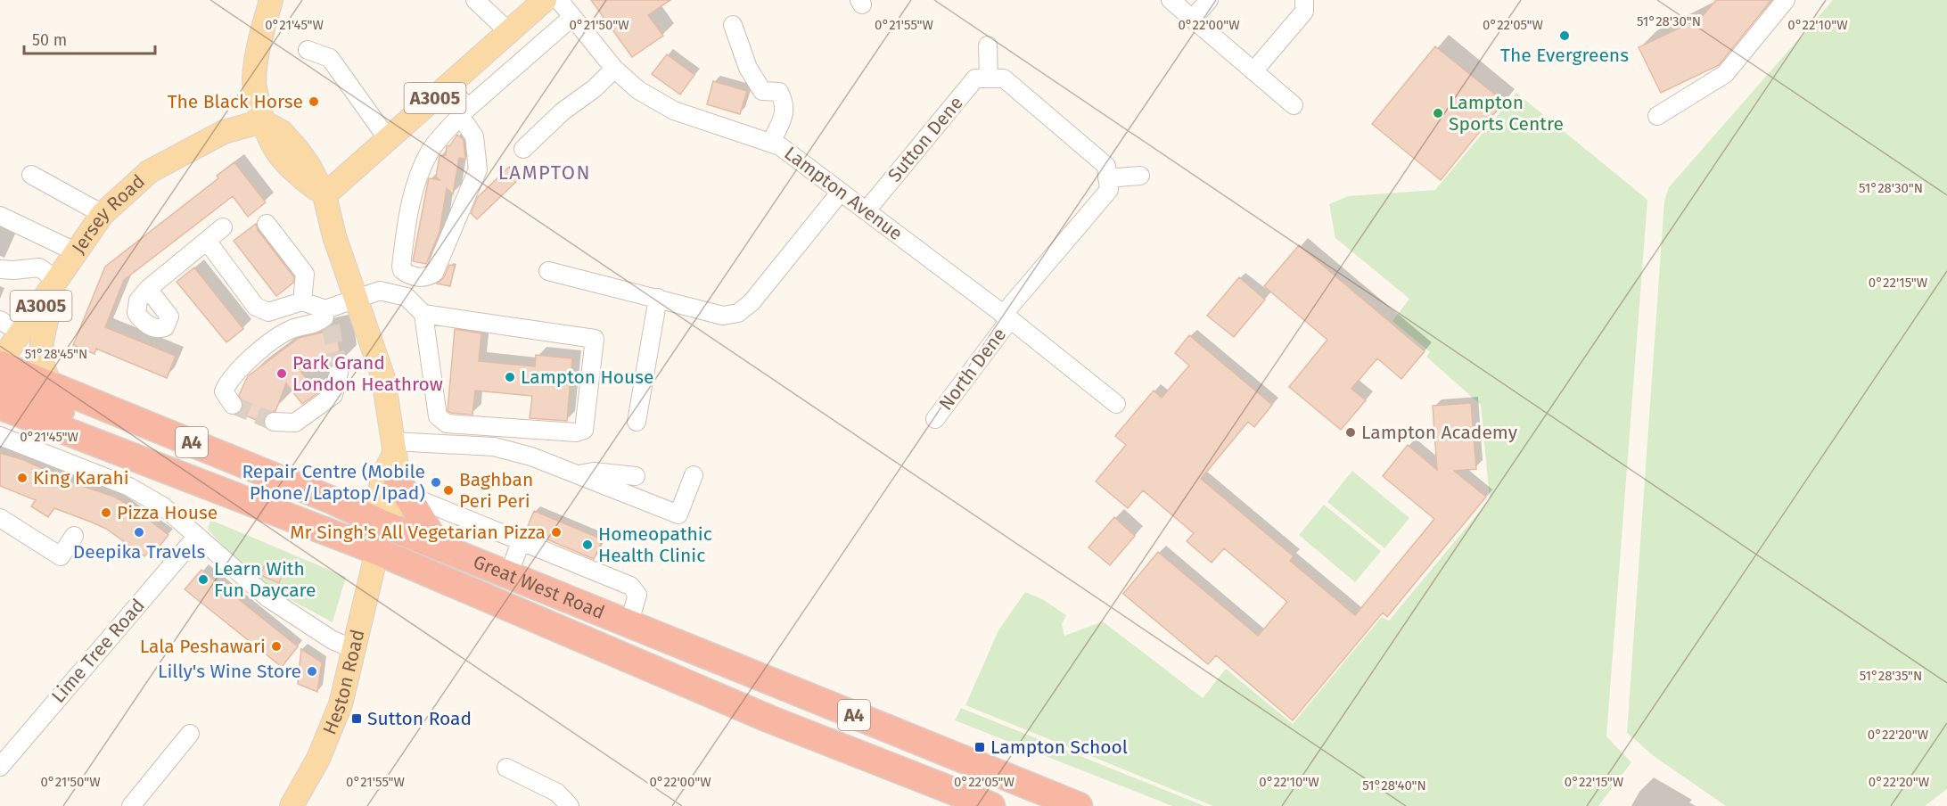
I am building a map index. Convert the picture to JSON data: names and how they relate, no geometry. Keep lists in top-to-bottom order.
{
  "streets": {
    "highway": ["A4", "Great West Road"],
    "main road": ["A3005", "Jersey Road", "Heston Road"],
    "street": [
      "Sutton Dene",
      "Lampton Avenue",
      "North Dene",
      "Lime Tree Road"
    ]
  },
  "crossings": [
    ["A3005", "Jersey Road"],
    ["A3005", "Great West Road"],
    ["Sutton Dene", "Lampton Avenue"],
    ["Lampton Avenue", "North Dene"],
    ["Jersey Road", "Great West Road"],
    ["Great West Road", "Heston Road"]
  ],
  "districts": ["LAMPTON"],
  "places": {
    "other": [
      "The Evergreens",
      "The Black Horse",
      "Lampton Sports Centre",
      "Park Grand London Heathrow",
      "Lampton House",
      "Lampton Academy",
      "King Karahi",
      "Repair Centre (Mobile Phone/Laptop/Ipad)",
      "Baghban Peri Peri",
      "Pizza House",
      "Deepika Travels",
      "Mr Singh's All Vegetarian Pizza",
      "Homeopathic Health Clinic",
      "Learn With Fun Daycare",
      "Lala Peshawari",
      "Lilly's Wine Store"
    ],
    "transit": ["Sutton Road", "Lampton School"]
  },
  "scale_bar": "50 m",
  "coordinates": [
    "51°28'30\"N",
    "0°21'45\"W",
    "0°21'50\"W",
    "0°21'55\"W",
    "0°22'00\"W",
    "0°22'05\"W",
    "0°22'10\"W",
    "0°22'15\"W",
    "51°28'45\"N",
    "51°28'35\"N",
    "0°22'20\"W",
    "51°28'40\"N"
  ]
}
